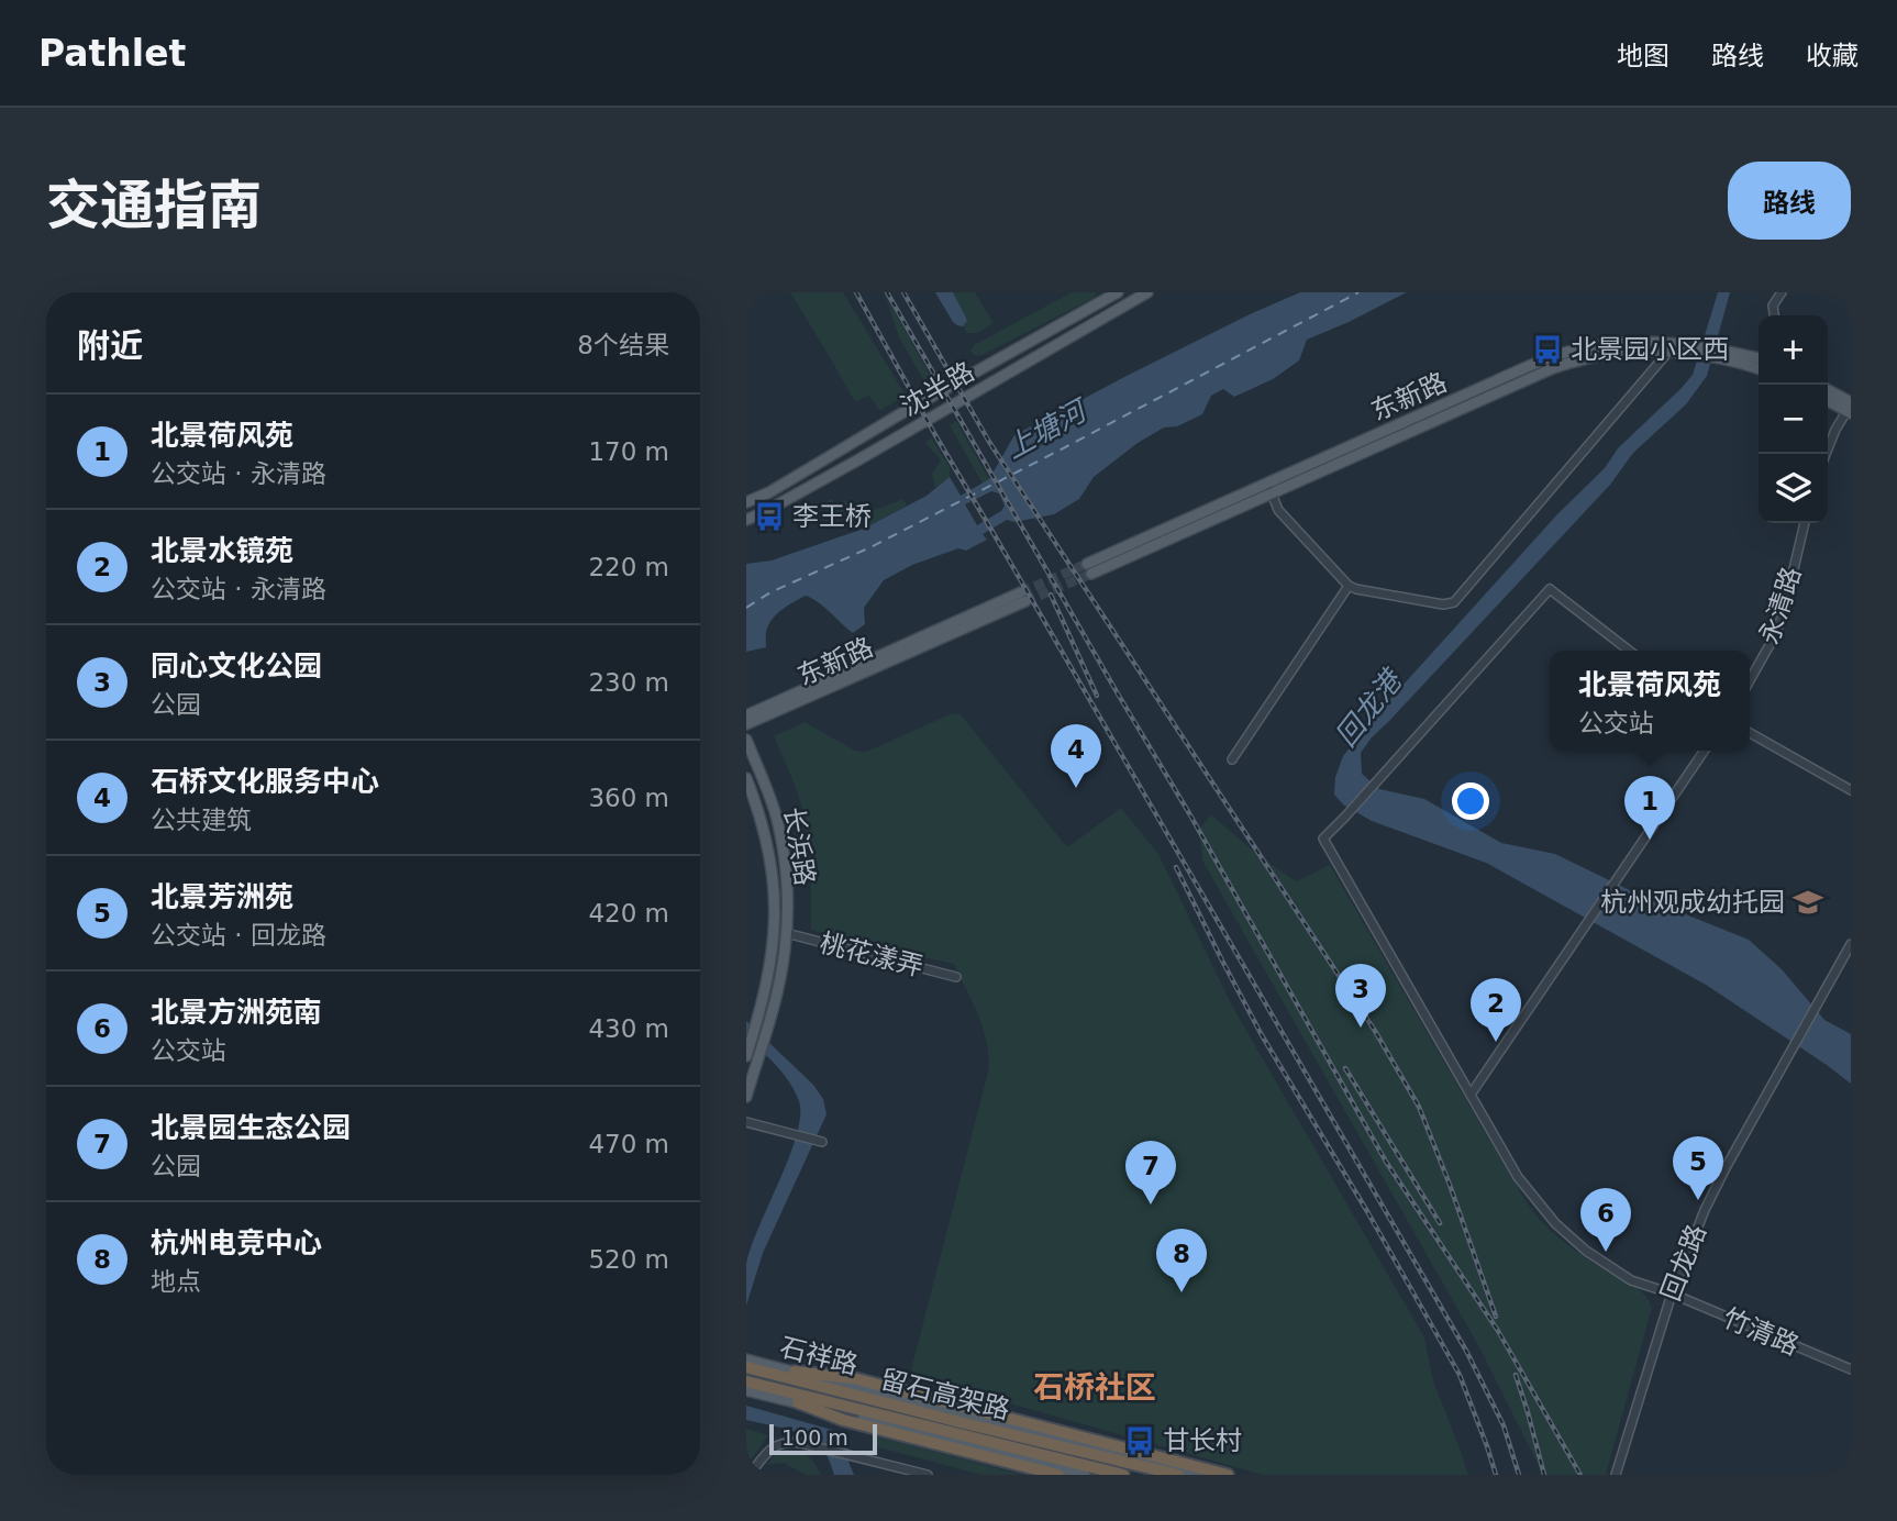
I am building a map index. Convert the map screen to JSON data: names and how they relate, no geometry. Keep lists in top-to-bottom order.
{
  "streets": {
    "highway": ["留石高架路"],
    "main road": [
      "沈半路",
      "东新路",
      "长浜路",
      "石祥路"
    ],
    "street": [
      "永清路",
      "桃花漾弄",
      "回龙路",
      "竹清路"
    ]
  },
  "crossings": [
    ["长浜路", "桃花漾弄"],
    ["回龙路", "竹清路"]
  ],
  "districts": ["石桥社区"],
  "water": ["上塘河", "回龙港"],
  "places": {
    "bus stop": ["北景园小区西", "李王桥", "甘长村"],
    "school or university": ["杭州观成幼托园"]
  },
  "scale_bar": "100 m",
  "page": {
    "header": "Pathlet",
    "nav": ["地图", "路线", "收藏"],
    "title": "交通指南",
    "buttons": "路线",
    "heading": ["附近", "8个结果"],
    "map_buttons": ["+", "−"],
    "list": [
      {
        "mark": "1",
        "name": "北景荷风苑",
        "note": "公交站 · 永清路",
        "value": "170 m"
      },
      {
        "mark": "2",
        "name": "北景水镜苑",
        "note": "公交站 · 永清路",
        "value": "220 m"
      },
      {
        "mark": "3",
        "name": "同心文化公园",
        "note": "公园",
        "value": "230 m"
      },
      {
        "mark": "4",
        "name": "石桥文化服务中心",
        "note": "公共建筑",
        "value": "360 m"
      },
      {
        "mark": "5",
        "name": "北景芳洲苑",
        "note": "公交站 · 回龙路",
        "value": "420 m"
      },
      {
        "mark": "6",
        "name": "北景方洲苑南",
        "note": "公交站",
        "value": "430 m"
      },
      {
        "mark": "7",
        "name": "北景园生态公园",
        "note": "公园",
        "value": "470 m"
      },
      {
        "mark": "8",
        "name": "杭州电竞中心",
        "note": "地点",
        "value": "520 m"
      }
    ],
    "popup": ["北景荷风苑", "公交站"],
    "pins": [
      "4",
      "1",
      "3",
      "2",
      "5",
      "7",
      "6",
      "8"
    ],
    "scale": "100 m"
  }
}
